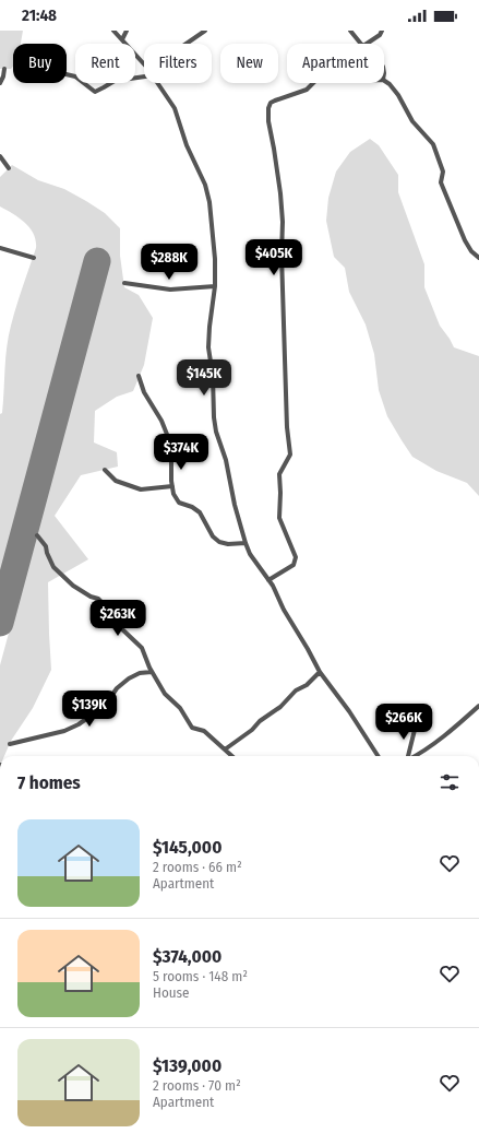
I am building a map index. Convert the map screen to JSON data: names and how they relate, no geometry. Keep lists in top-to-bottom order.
{
  "page": {
    "status": "21:48",
    "chip": [
      "Buy",
      "Rent",
      "Filters",
      "New",
      "Apartment"
    ],
    "price": [
      "$405K",
      "$288K",
      "$145K",
      "$374K",
      "$263K",
      "$139K",
      "$266K"
    ],
    "heading": "7 homes",
    "list": [
      {
        "name": "$145,000",
        "note": "2 rooms · 66 m² · Apartment"
      },
      {
        "name": "$374,000",
        "note": "5 rooms · 148 m² · House"
      },
      {
        "name": "$139,000",
        "note": "2 rooms · 70 m² · Apartment"
      }
    ]
  }
}
